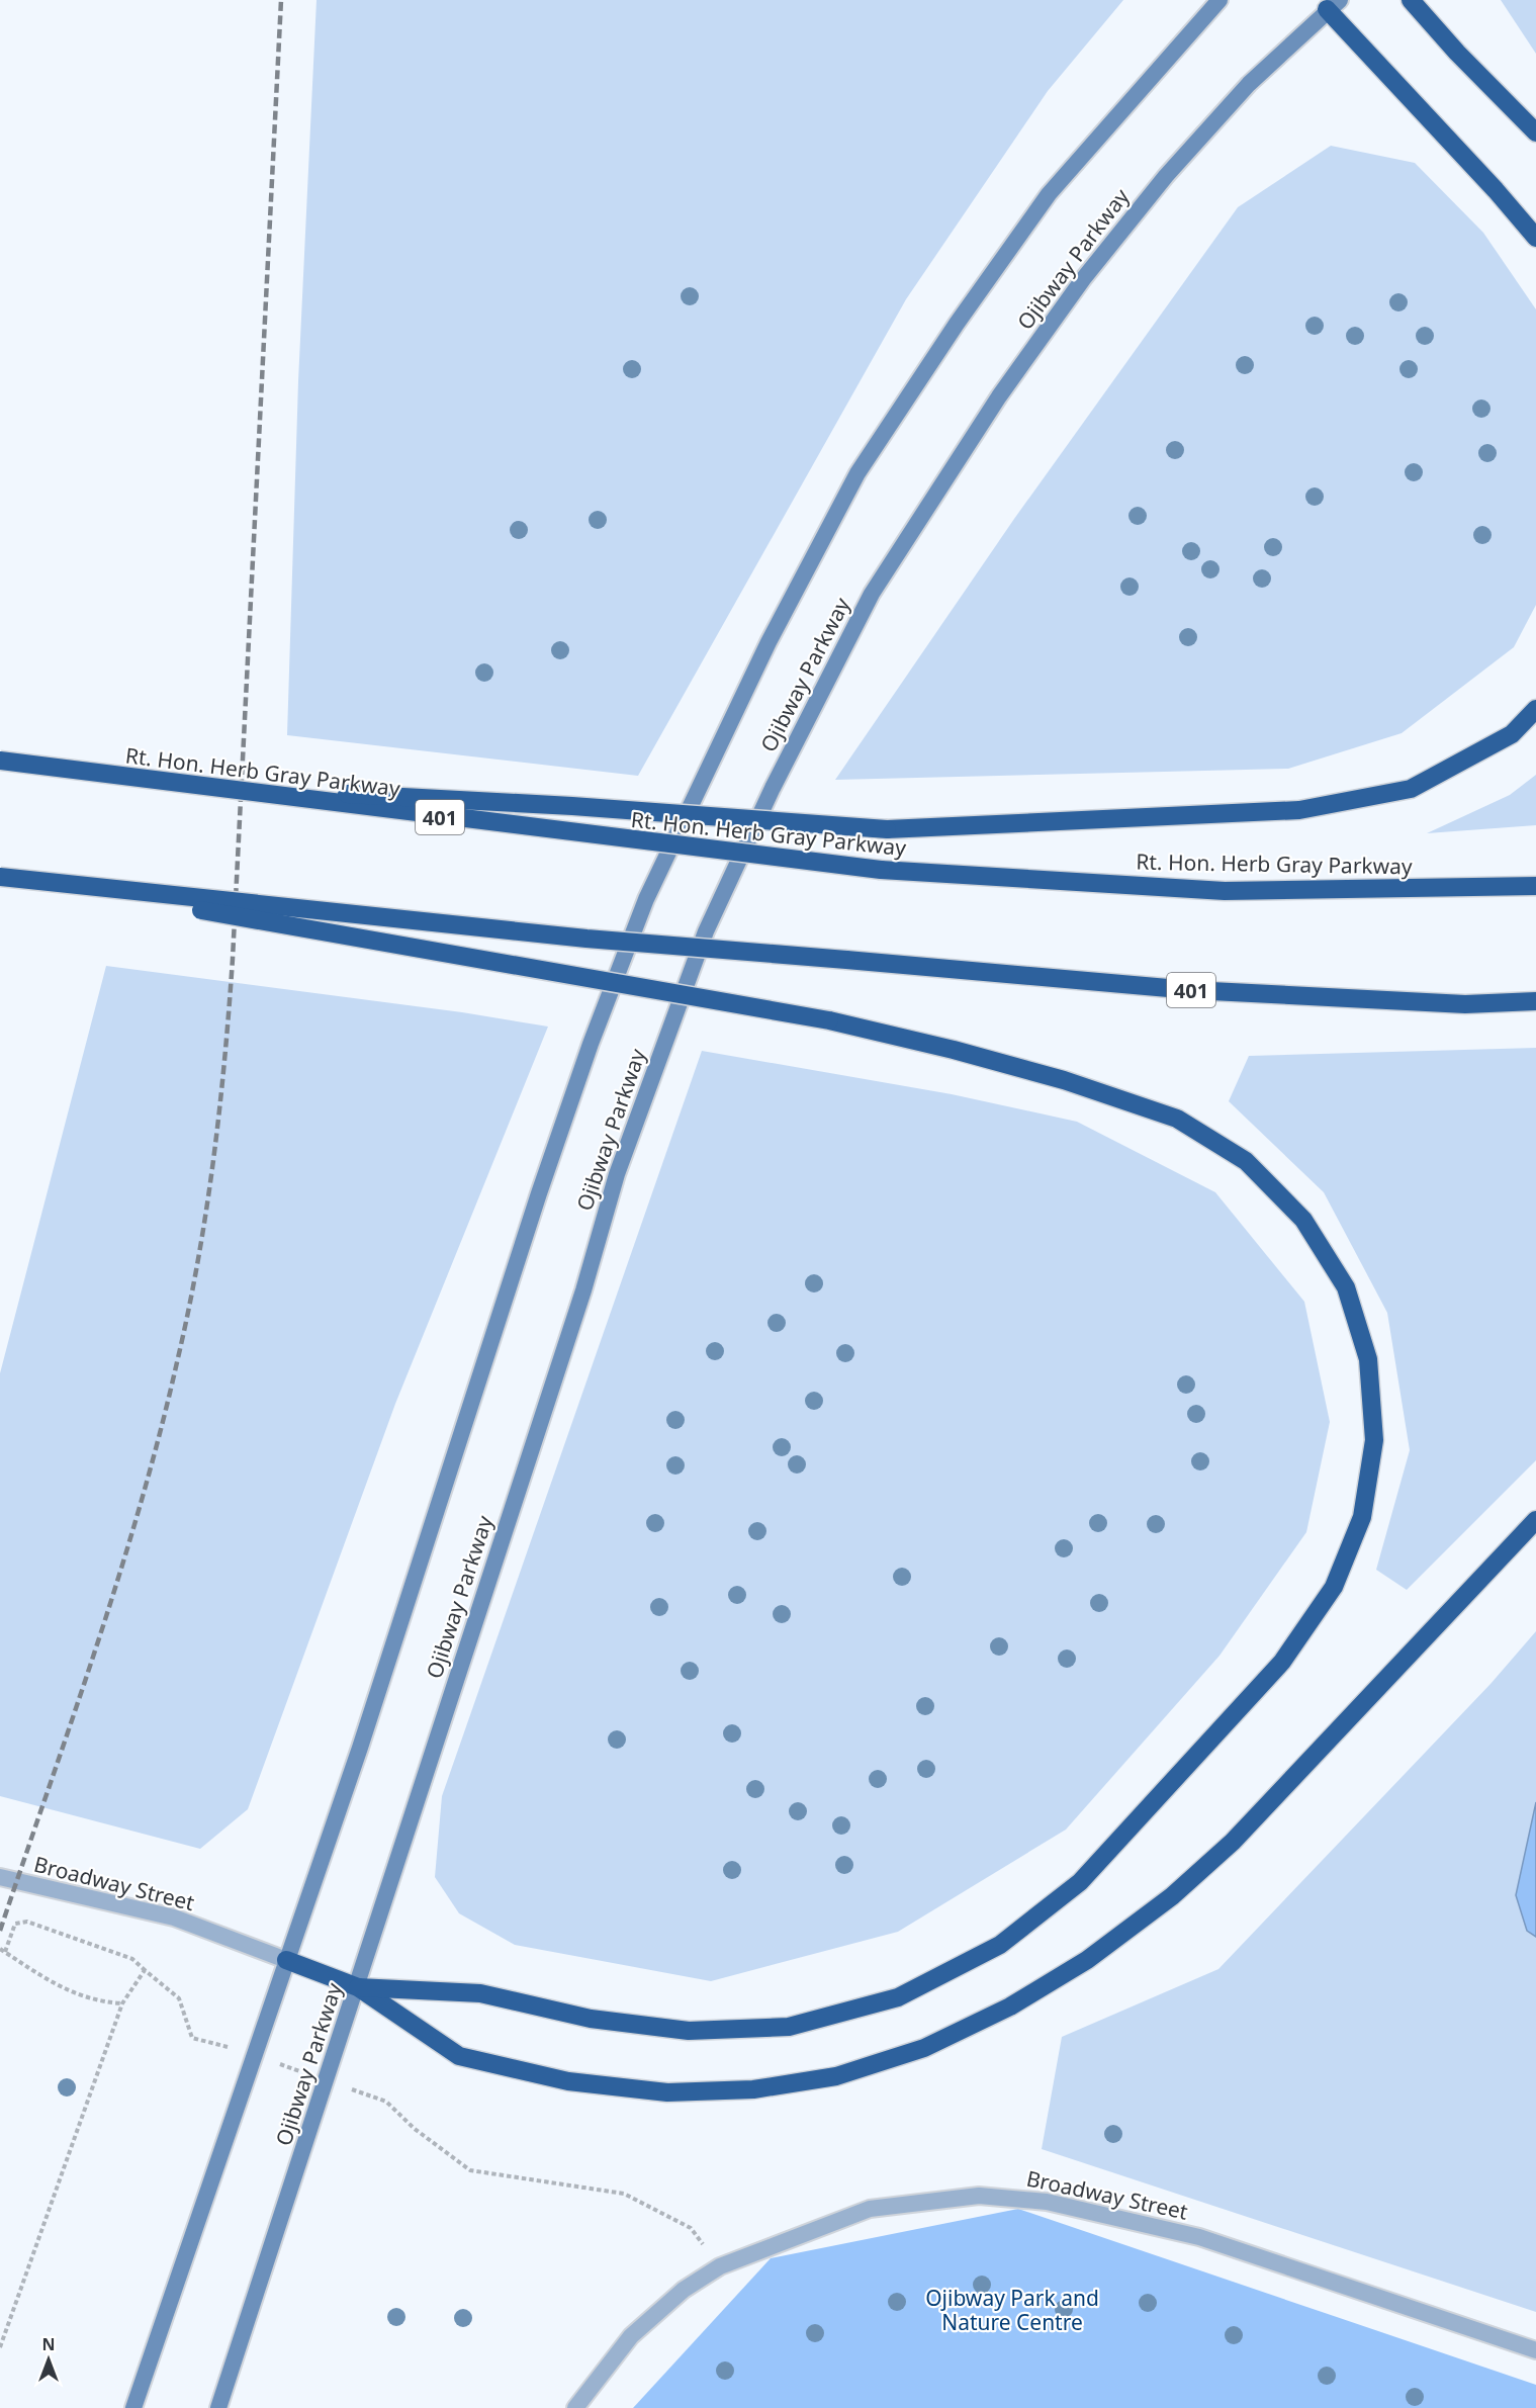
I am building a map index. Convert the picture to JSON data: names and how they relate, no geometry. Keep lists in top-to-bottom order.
{
  "streets": {
    "highway": ["Rt. Hon. Herb Gray Parkway", "401"],
    "main road": ["Ojibway Parkway"],
    "street": ["Broadway Street"]
  },
  "parks": ["Ojibway Park and Nature Centre"],
  "north": "top"
}
